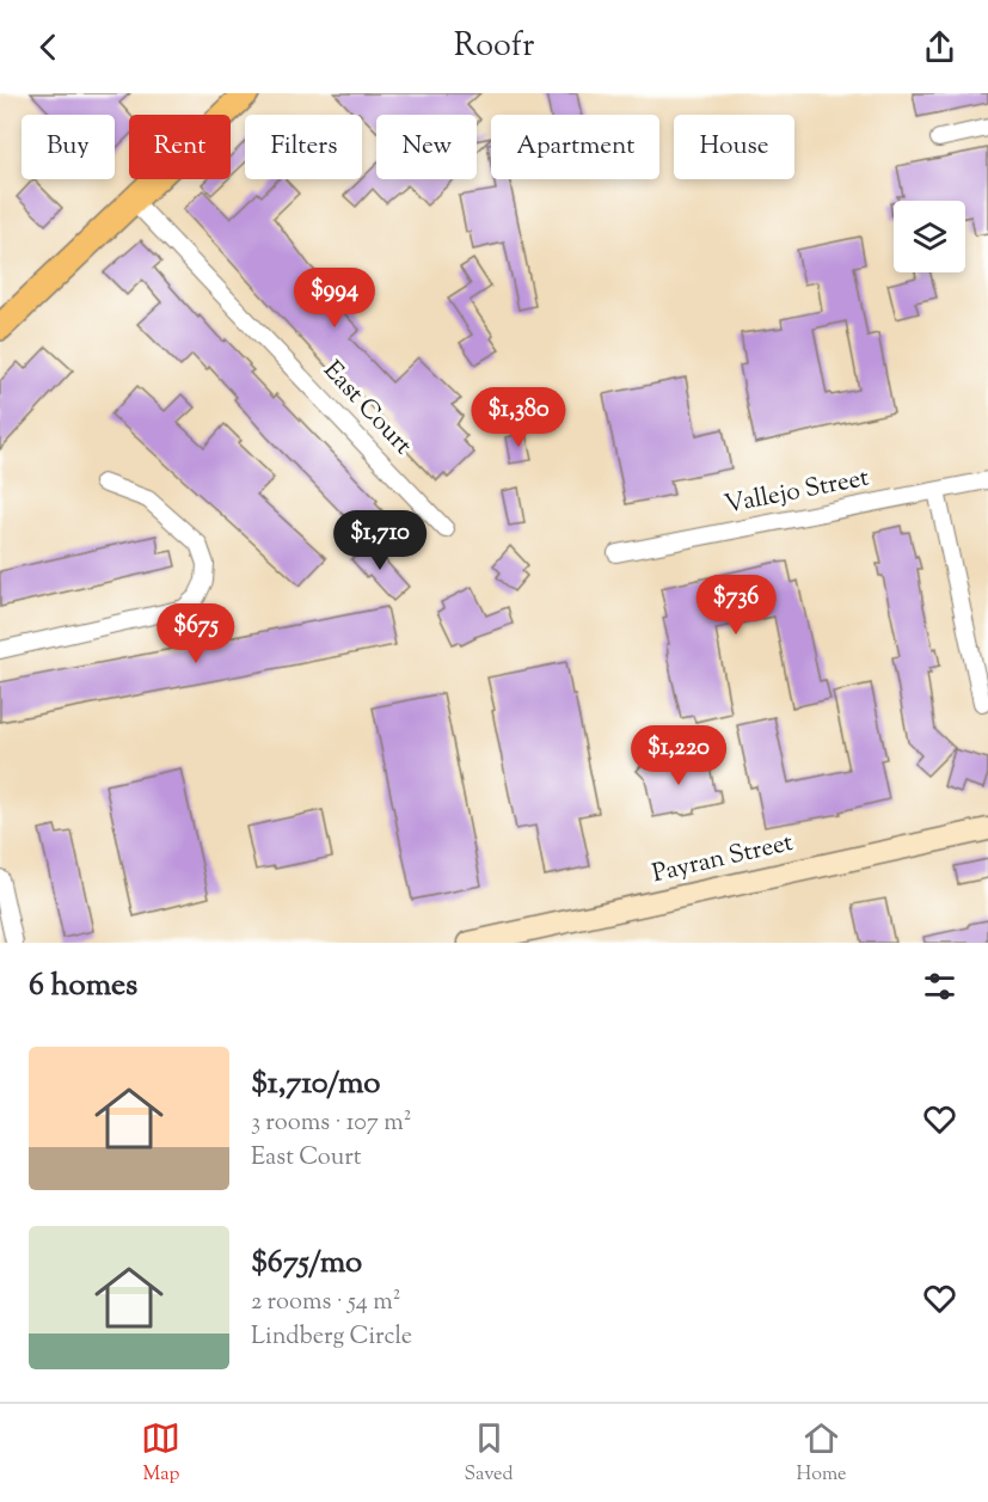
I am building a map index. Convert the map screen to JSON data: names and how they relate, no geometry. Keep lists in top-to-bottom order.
{
  "streets": {
    "main road": ["Payran Street"],
    "street": ["East Court", "Vallejo Street"]
  },
  "page": {
    "header": "Roofr",
    "chip": [
      "Buy",
      "Rent",
      "Filters",
      "New",
      "Apartment",
      "House"
    ],
    "price": [
      "$994",
      "$1,380",
      "$1,710",
      "$736",
      "$675",
      "$1,220"
    ],
    "heading": "6 homes",
    "list": [
      {
        "name": "$1,710/mo",
        "note": "3 rooms · 107 m² · East Court"
      },
      {
        "name": "$675/mo",
        "note": "2 rooms · 54 m² · Lindberg Circle"
      }
    ],
    "tabs": ["Map", "Saved", "Home"]
  }
}
